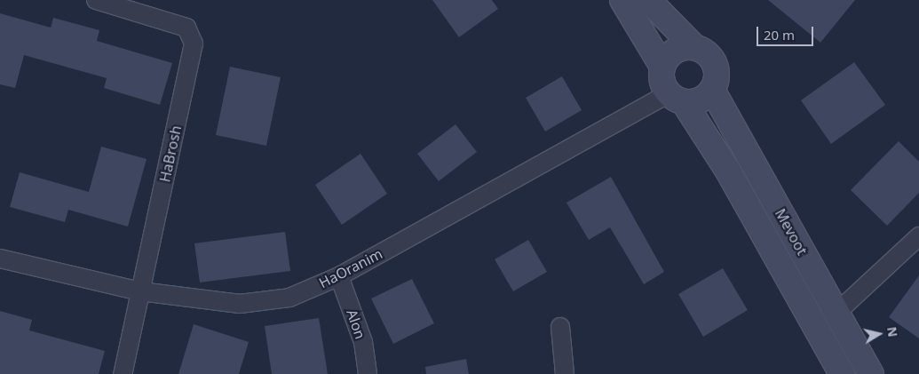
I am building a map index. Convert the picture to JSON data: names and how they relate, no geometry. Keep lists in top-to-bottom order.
{
  "streets": {
    "street": [
      "HaBrosh",
      "Mevoot",
      "HaOranim",
      "Alon"
    ]
  },
  "crossings": [
    ["HaBrosh", "HaOranim"],
    ["Mevoot", "HaOranim"],
    ["HaOranim", "Alon"]
  ],
  "scale_bar": "20 m",
  "north": "right"
}
